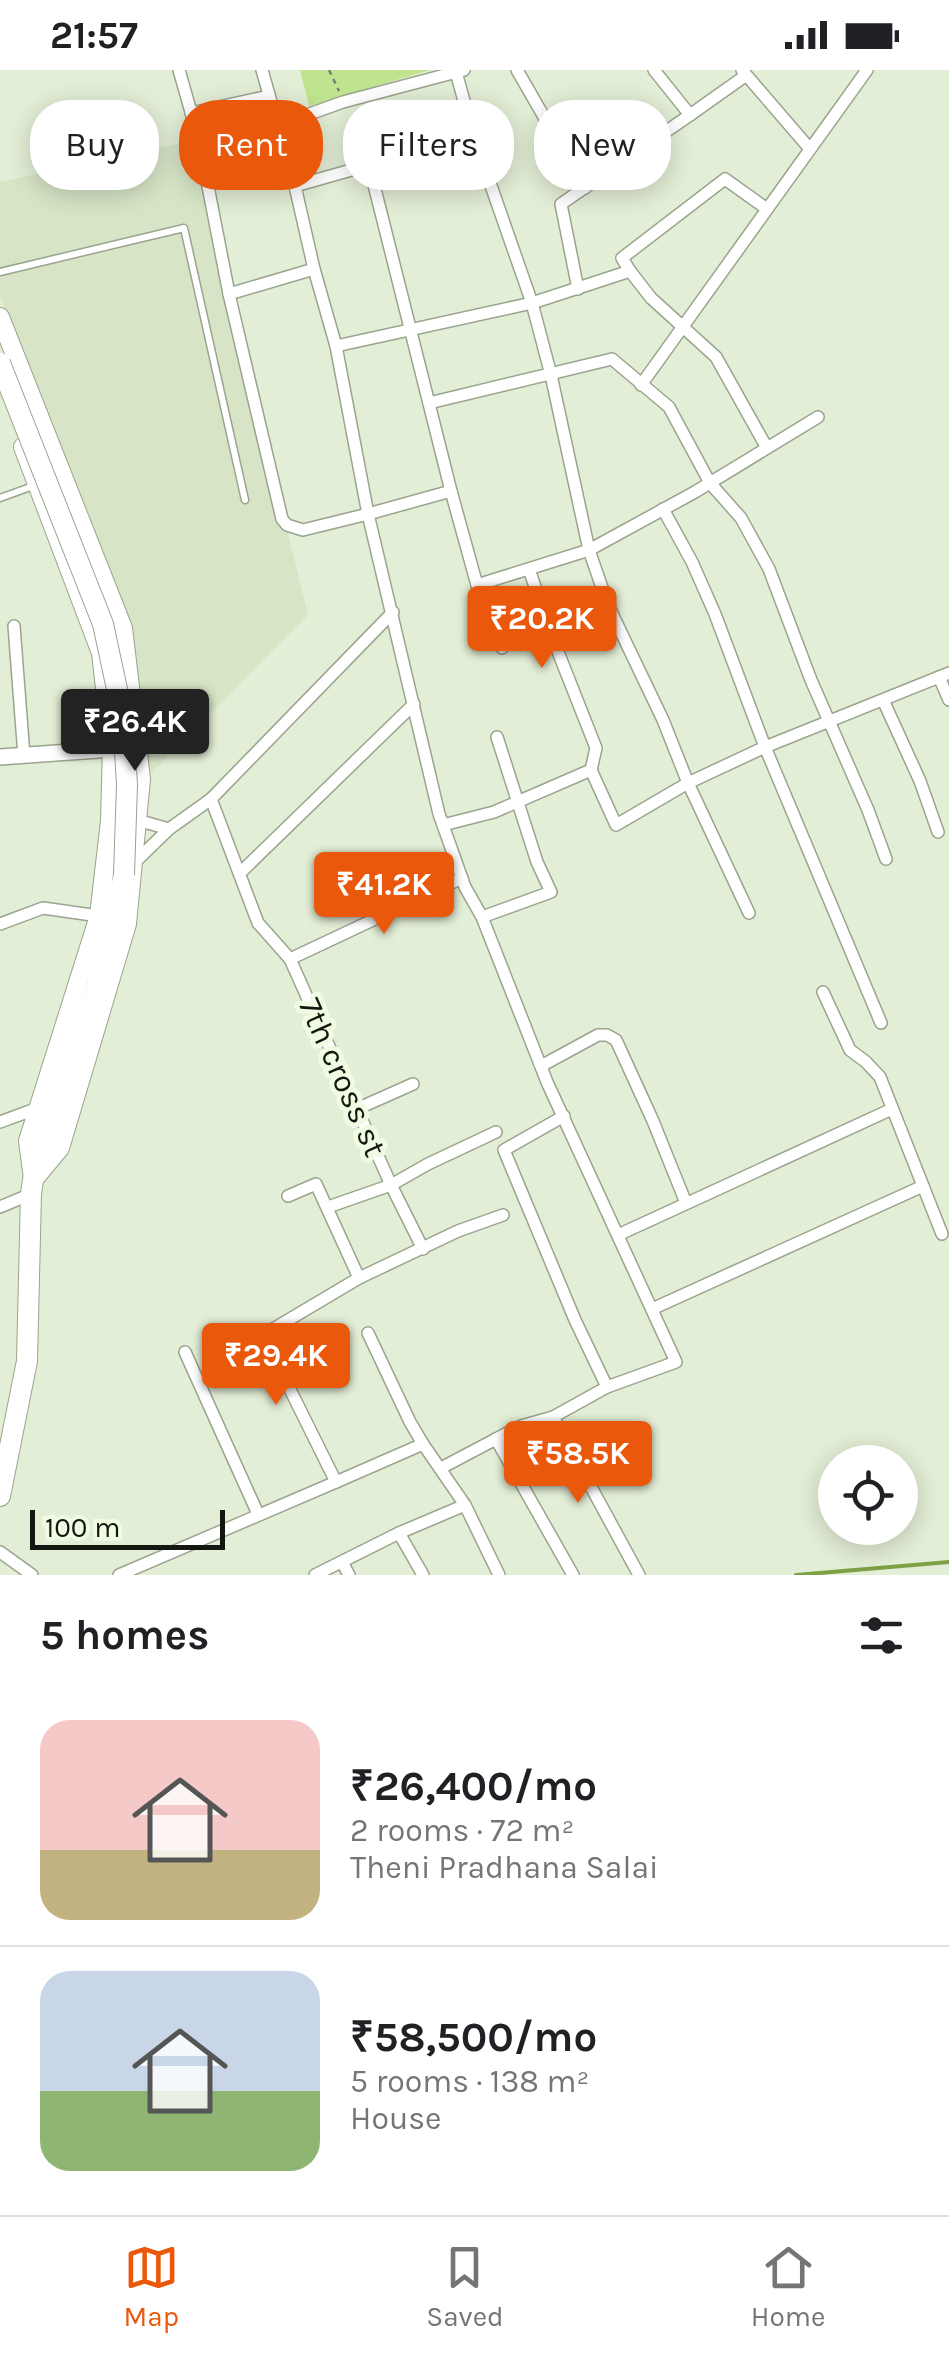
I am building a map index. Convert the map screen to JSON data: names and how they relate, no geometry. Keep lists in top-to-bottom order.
{
  "streets": {
    "street": ["7th cross st"]
  },
  "scale_bar": "100 m",
  "page": {
    "status": "21:57",
    "chip": [
      "Buy",
      "Rent",
      "Filters",
      "New"
    ],
    "price": [
      "₹20.2K",
      "₹26.4K",
      "₹41.2K",
      "₹29.4K",
      "₹58.5K"
    ],
    "scale": "100 m",
    "heading": "5 homes",
    "list": [
      {
        "name": "₹26,400/mo",
        "note": "2 rooms · 72 m² · Theni Pradhana Salai"
      },
      {
        "name": "₹58,500/mo",
        "note": "5 rooms · 138 m² · House"
      }
    ],
    "tabs": ["Map", "Saved", "Home"]
  }
}
